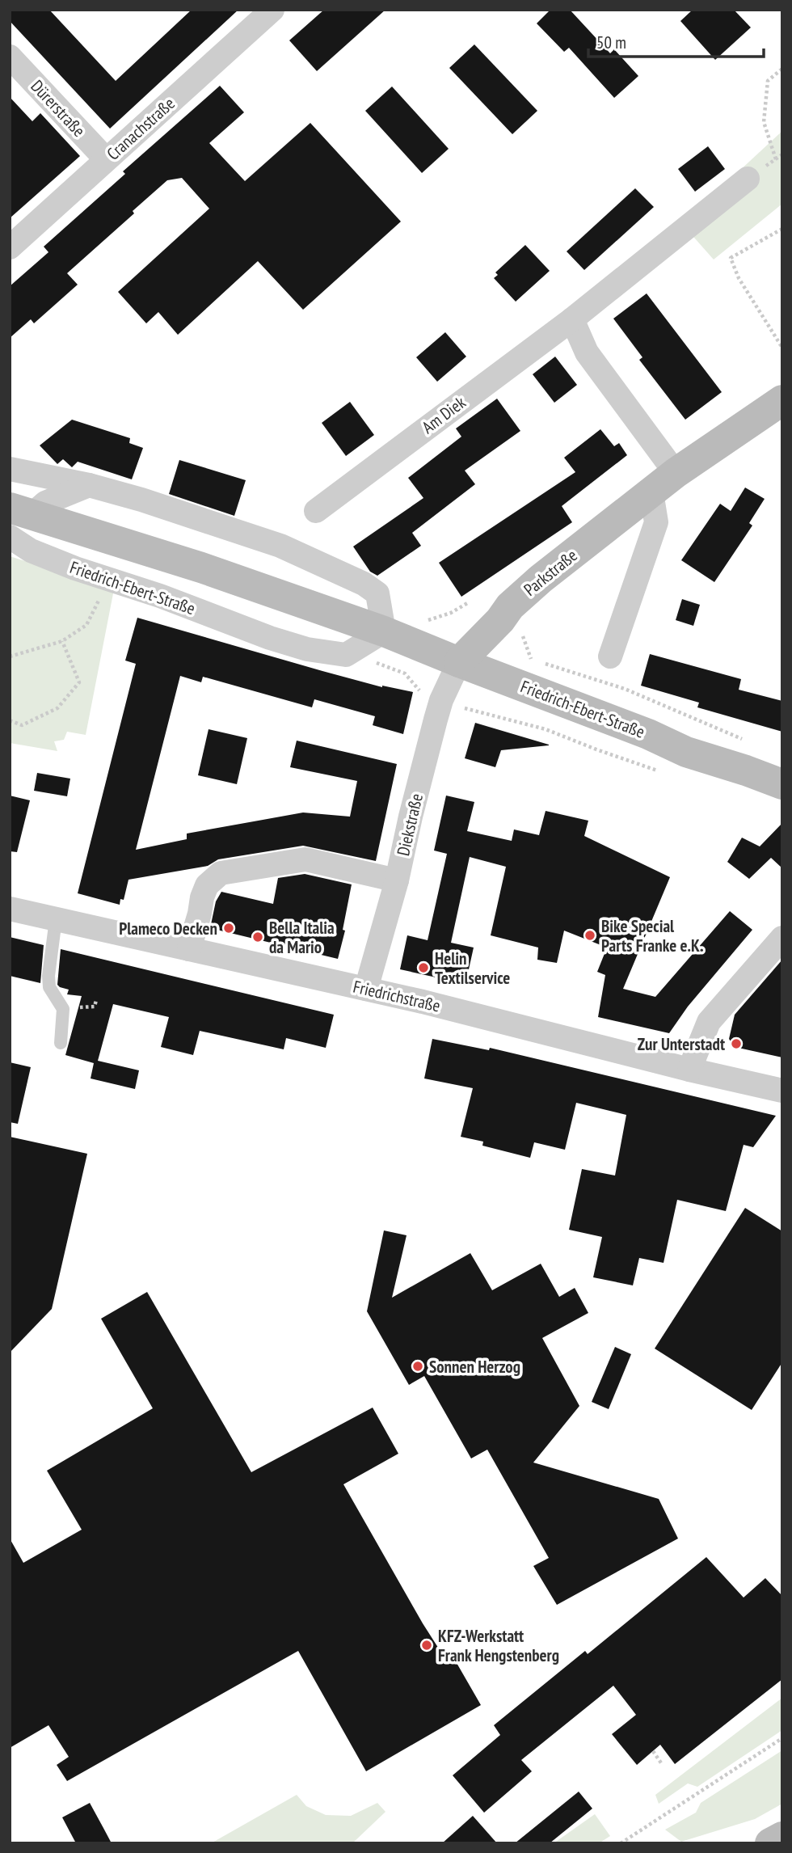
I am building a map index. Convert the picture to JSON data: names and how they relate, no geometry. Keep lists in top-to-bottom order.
{
  "streets": {
    "main road": ["Parkstraße", "Friedrich-Ebert-Straße"],
    "street": [
      "Dürerstraße",
      "Cranachstraße",
      "Am Diek",
      "Diekstraße",
      "Friedrichstraße"
    ]
  },
  "crossings": [
    ["Dürerstraße", "Cranachstraße"],
    ["Parkstraße", "Friedrich-Ebert-Straße"],
    ["Parkstraße", "Diekstraße"],
    ["Friedrich-Ebert-Straße", "Diekstraße"],
    ["Diekstraße", "Friedrichstraße"]
  ],
  "places": [
    "Plameco Decken",
    "Bike Special Parts Franke e.K.",
    "Bella Italia da Mario",
    "Helin Textilservice",
    "Zur Unterstadt",
    "Sonnen Herzog",
    "KFZ-Werkstatt Frank Hengstenberg"
  ],
  "scale_bar": "50 m"
}
